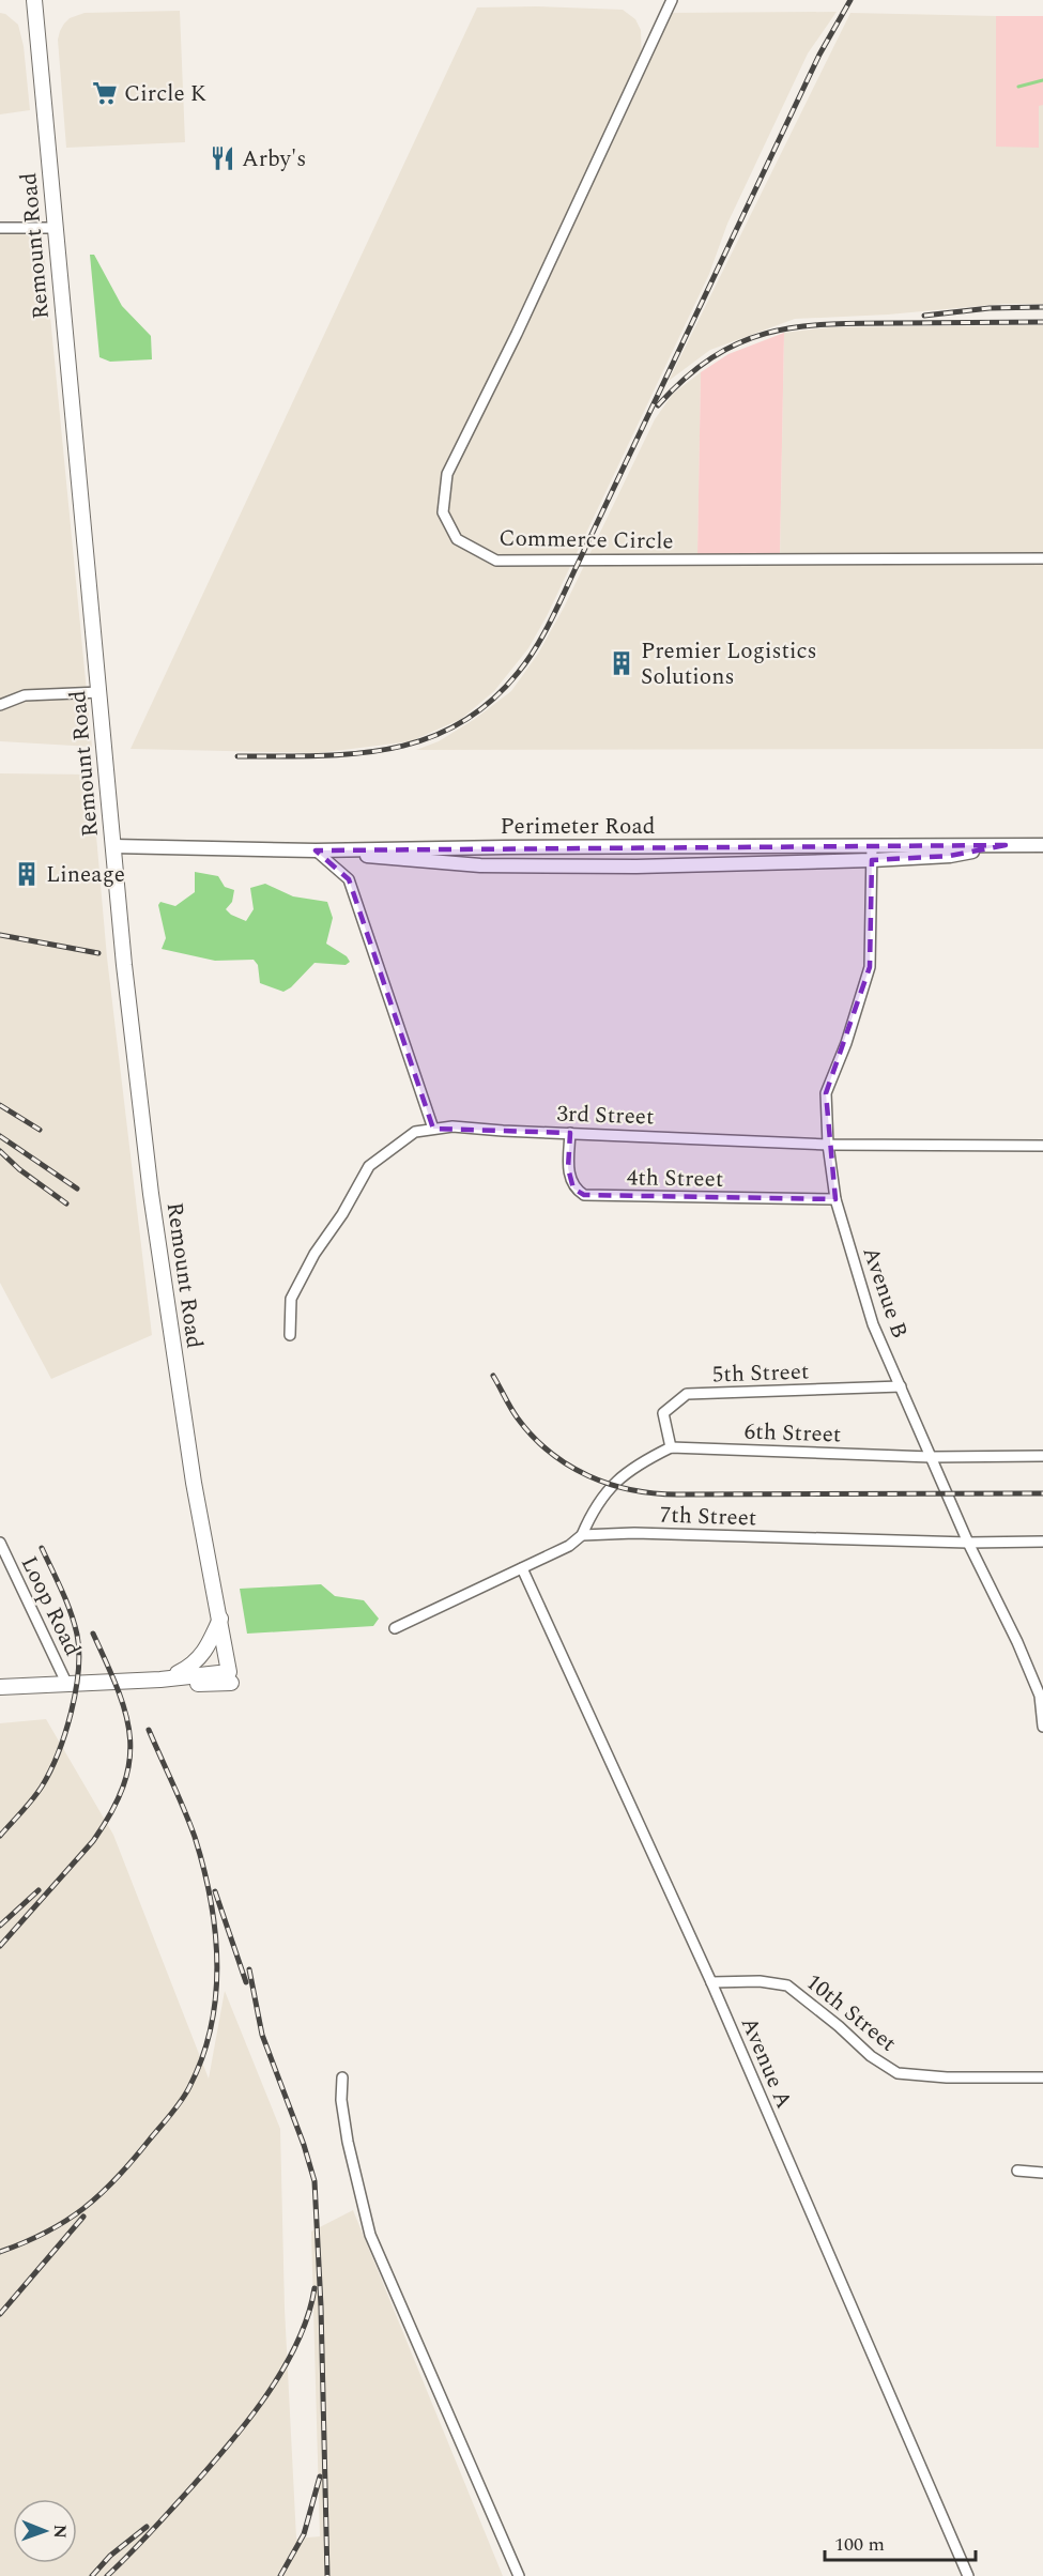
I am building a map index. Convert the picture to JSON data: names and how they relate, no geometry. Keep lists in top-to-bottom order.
{
  "streets": {
    "main road": ["Remount Road"],
    "street": [
      "Commerce Circle",
      "Perimeter Road",
      "3rd Street",
      "4th Street",
      "Avenue B",
      "5th Street",
      "6th Street",
      "7th Street",
      "Loop Road",
      "10th Street",
      "Avenue A"
    ]
  },
  "crossings": [
    ["Remount Road", "Perimeter Road"],
    ["Perimeter Road", "Avenue B"],
    ["3rd Street", "4th Street"],
    ["3rd Street", "Avenue B"],
    ["4th Street", "Avenue B"],
    ["Avenue B", "5th Street"],
    ["Avenue B", "6th Street"],
    ["Avenue B", "7th Street"],
    ["5th Street", "6th Street"],
    ["6th Street", "7th Street"],
    ["7th Street", "Avenue A"],
    ["10th Street", "Avenue A"]
  ],
  "places": {
    "supermarket": ["Circle K"],
    "restaurant": ["Arby's"],
    "building": ["Premier Logistics Solutions", "Lineage"]
  },
  "scale_bar": "100 m",
  "north": "right"
}
